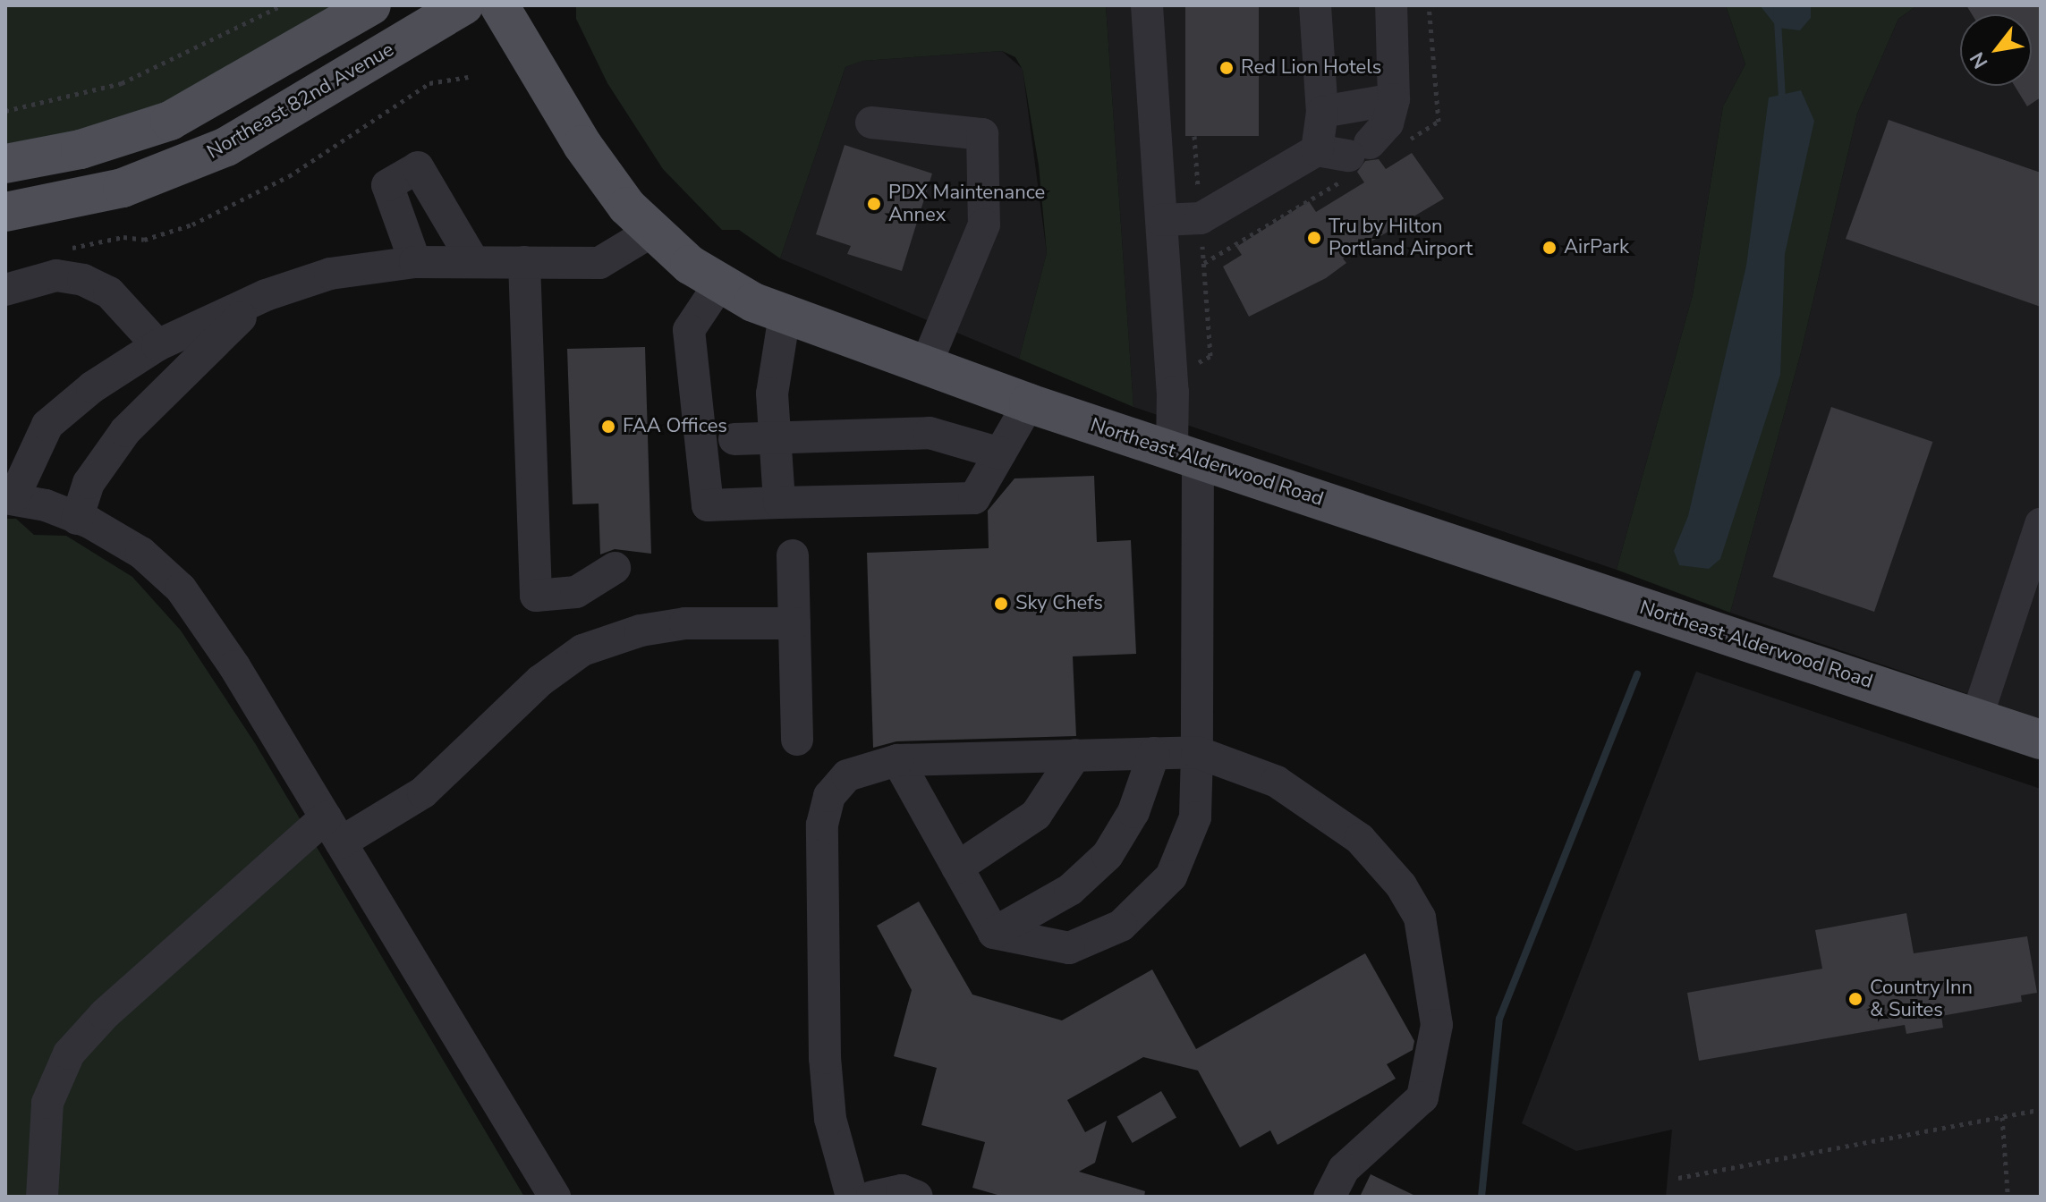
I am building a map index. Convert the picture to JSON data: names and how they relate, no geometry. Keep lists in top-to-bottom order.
{
  "streets": {
    "main road": ["Northeast 82nd Avenue", "Northeast Alderwood Road"]
  },
  "places": [
    "Red Lion Hotels",
    "PDX Maintenance Annex",
    "Tru by Hilton Portland Airport",
    "AirPark",
    "FAA Offices",
    "Sky Chefs",
    "Country Inn & Suites"
  ],
  "north": "bottom left"
}
